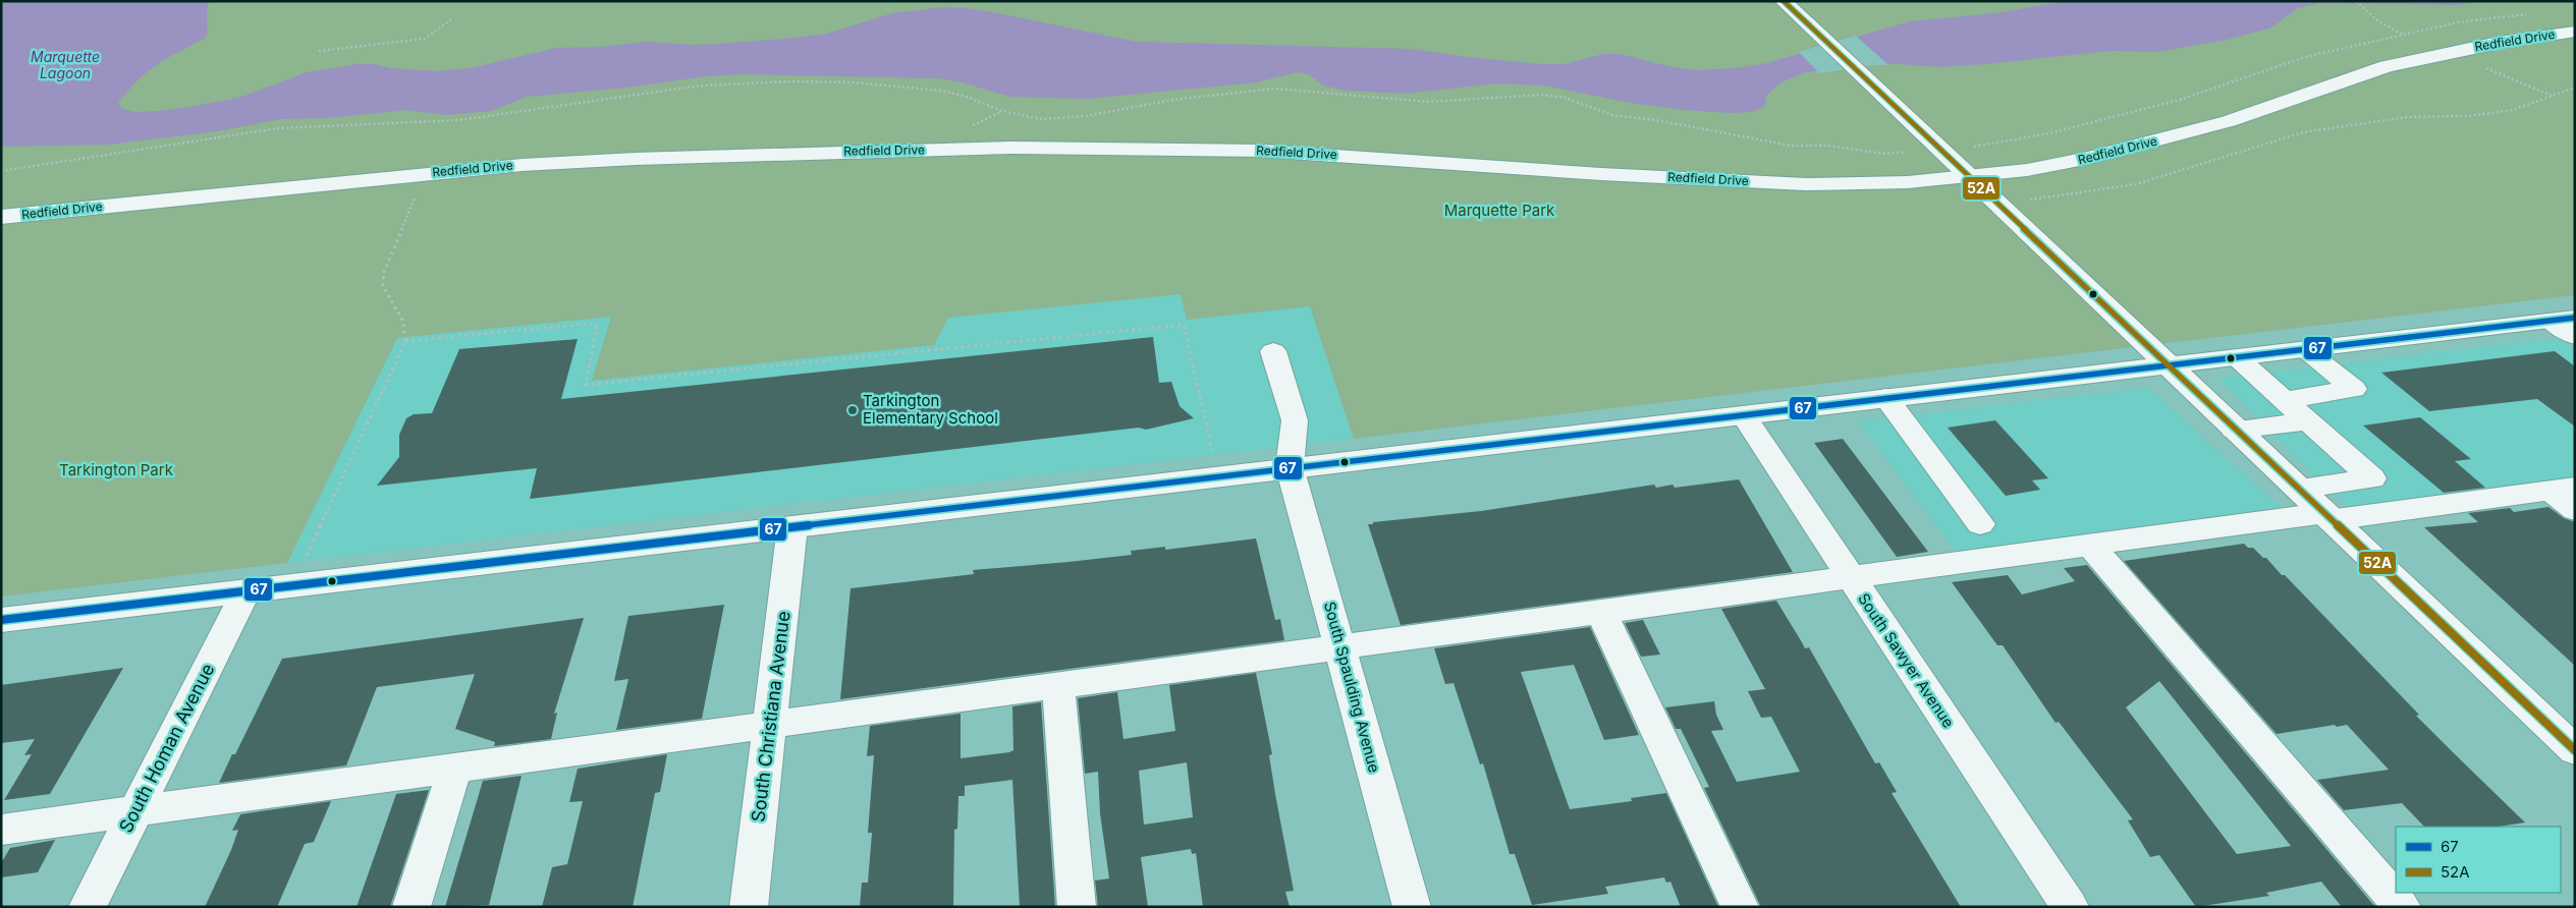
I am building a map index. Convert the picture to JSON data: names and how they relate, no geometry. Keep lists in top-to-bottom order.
{
  "streets": {
    "main road": [
      "Redfield Drive",
      "South Sawyer Avenue",
      "South Spaulding Avenue",
      "South Christiana Avenue",
      "South Homan Avenue"
    ]
  },
  "water": ["Marquette Lagoon"],
  "parks": ["Marquette Park", "Tarkington Park"],
  "places": ["Tarkington Elementary School"],
  "lines": ["transit line 52A", "transit line 67"],
  "legend": ["67", "52A"]
}
